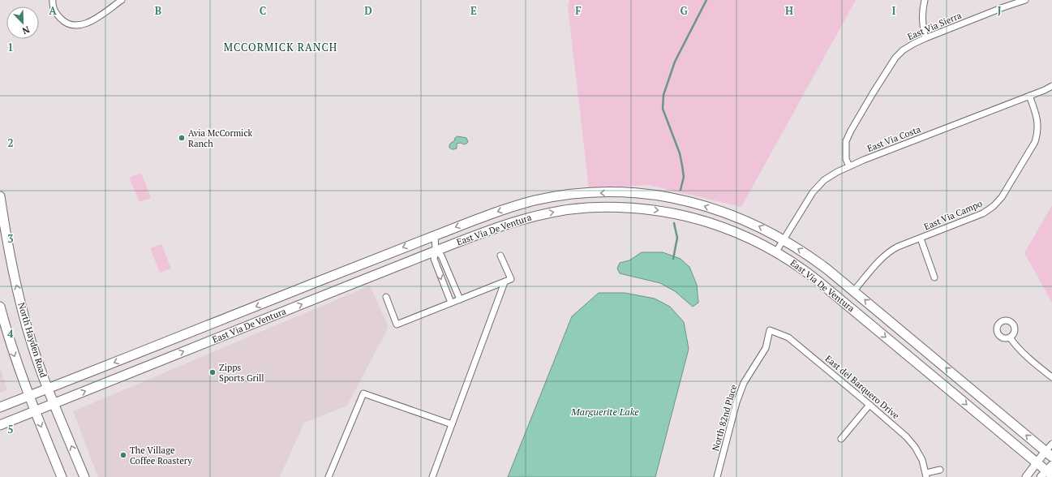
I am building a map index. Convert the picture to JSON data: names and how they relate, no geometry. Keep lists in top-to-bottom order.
{
  "streets": {
    "main road": ["East Via De Ventura", "North Hayden Road"],
    "street": [
      "East Via Sierra",
      "East Via Costa",
      "East Via Campo",
      "East del Barquero Drive",
      "North 82nd Place"
    ]
  },
  "crossings": [
    ["East Via Sierra", "East Via Costa"],
    ["East Via Costa", "East Via Campo"],
    ["East Via Costa", "East Via De Ventura"],
    ["East Via Campo", "East Via De Ventura"],
    ["East Via De Ventura", "North Hayden Road"],
    ["East del Barquero Drive", "North 82nd Place"]
  ],
  "districts": ["MCCORMICK RANCH"],
  "water": ["Marguerite Lake"],
  "places": ["Avia McCormick Ranch", "Zipps Sports Grill", "The Village Coffee Roastery"],
  "north": "bottom right",
  "grid": {
    "columns": [
      "A",
      "B",
      "C",
      "D",
      "E",
      "F",
      "G",
      "H",
      "I",
      "J"
    ],
    "rows": [
      "1",
      "2",
      "3",
      "4",
      "5"
    ]
  }
}
